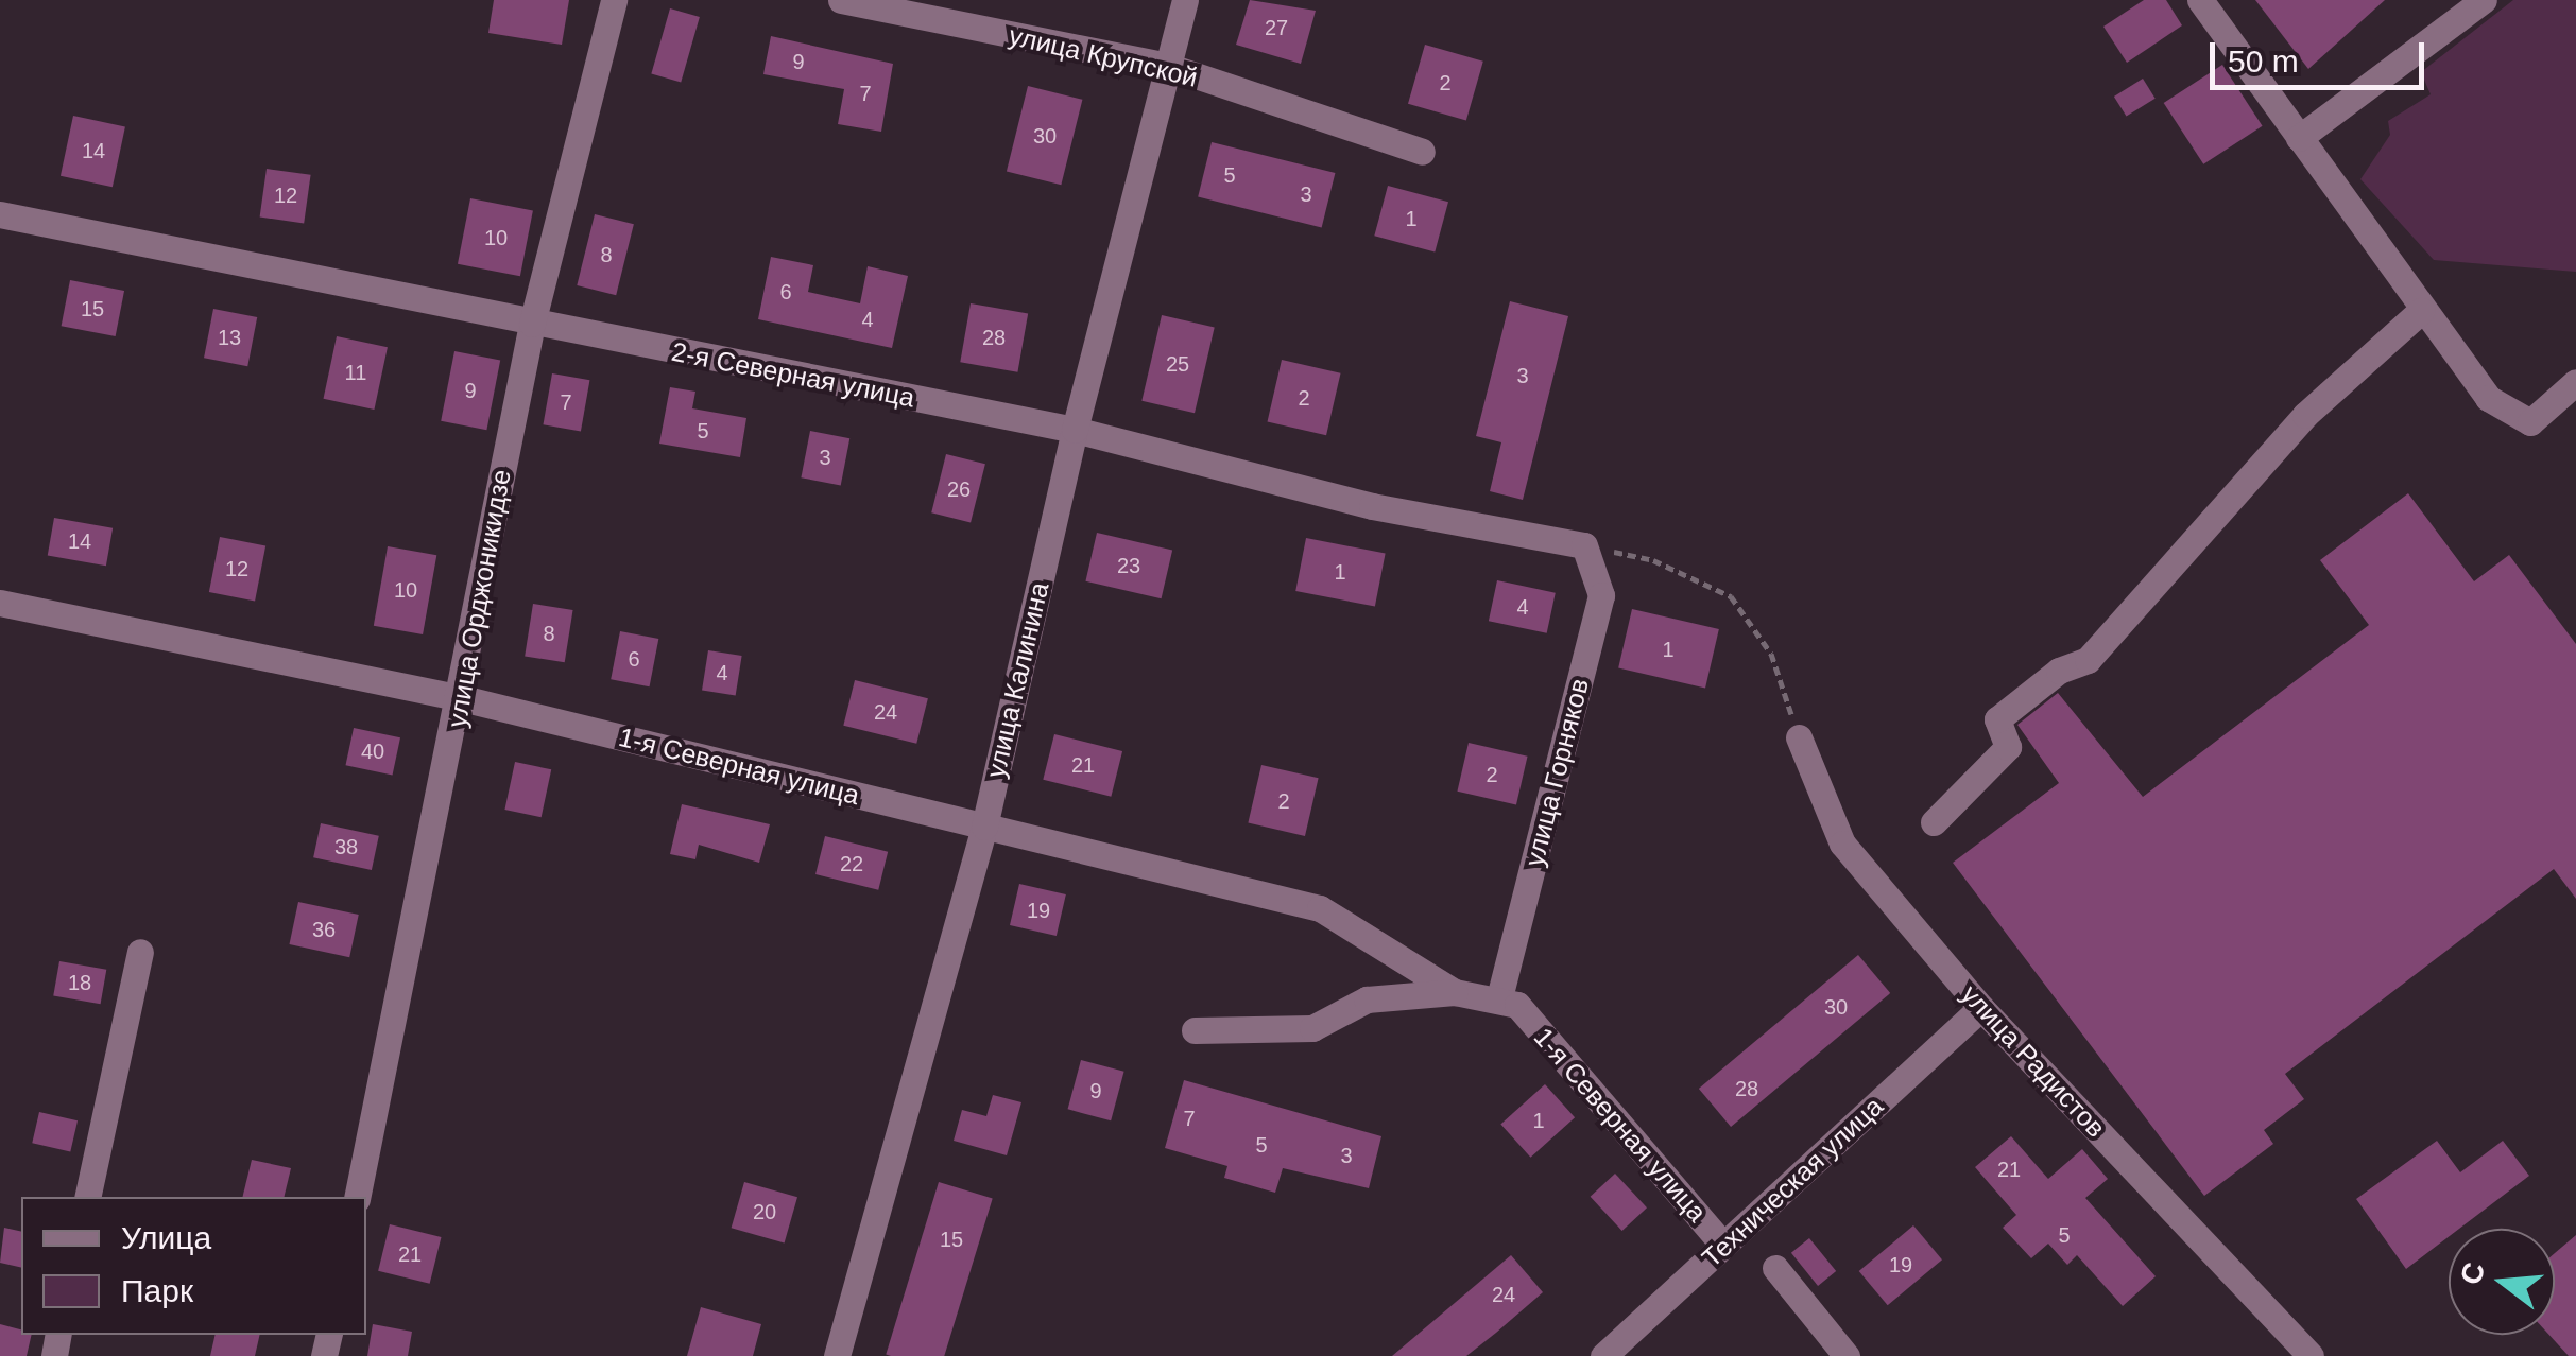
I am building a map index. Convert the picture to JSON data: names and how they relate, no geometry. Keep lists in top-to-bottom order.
{
  "streets": {
    "street": [
      "улица Крупской",
      "2-я Северная улица",
      "улица Орджоникидзе",
      "улица Калинина",
      "1-я Северная улица",
      "улица Горняков",
      "улица Радистов",
      "Техническая улица"
    ]
  },
  "crossings": [
    ["улица Крупской", "улица Калинина"],
    ["2-я Северная улица", "улица Орджоникидзе"],
    ["2-я Северная улица", "улица Калинина"],
    ["2-я Северная улица", "улица Горняков"],
    ["улица Орджоникидзе", "1-я Северная улица"],
    ["улица Калинина", "1-я Северная улица"],
    ["1-я Северная улица", "улица Горняков"],
    ["1-я Северная улица", "Техническая улица"],
    ["улица Радистов", "Техническая улица"]
  ],
  "house_numbers": [
    "27",
    "9",
    "2",
    "7",
    "30",
    "14",
    "5",
    "3",
    "12",
    "1",
    "10",
    "8",
    "6",
    "15",
    "4",
    "13",
    "28",
    "25",
    "11",
    "3",
    "9",
    "2",
    "7",
    "5",
    "3",
    "26",
    "14",
    "23",
    "12",
    "1",
    "10",
    "4",
    "8",
    "1",
    "6",
    "4",
    "24",
    "40",
    "21",
    "2",
    "2",
    "38",
    "22",
    "19",
    "36",
    "18",
    "30",
    "28",
    "9",
    "7",
    "1",
    "5",
    "3",
    "21",
    "20",
    "5",
    "15",
    "21",
    "19",
    "24"
  ],
  "legend": ["Улица", "Парк"],
  "scale_bar": "50 m",
  "north": "left"
}
